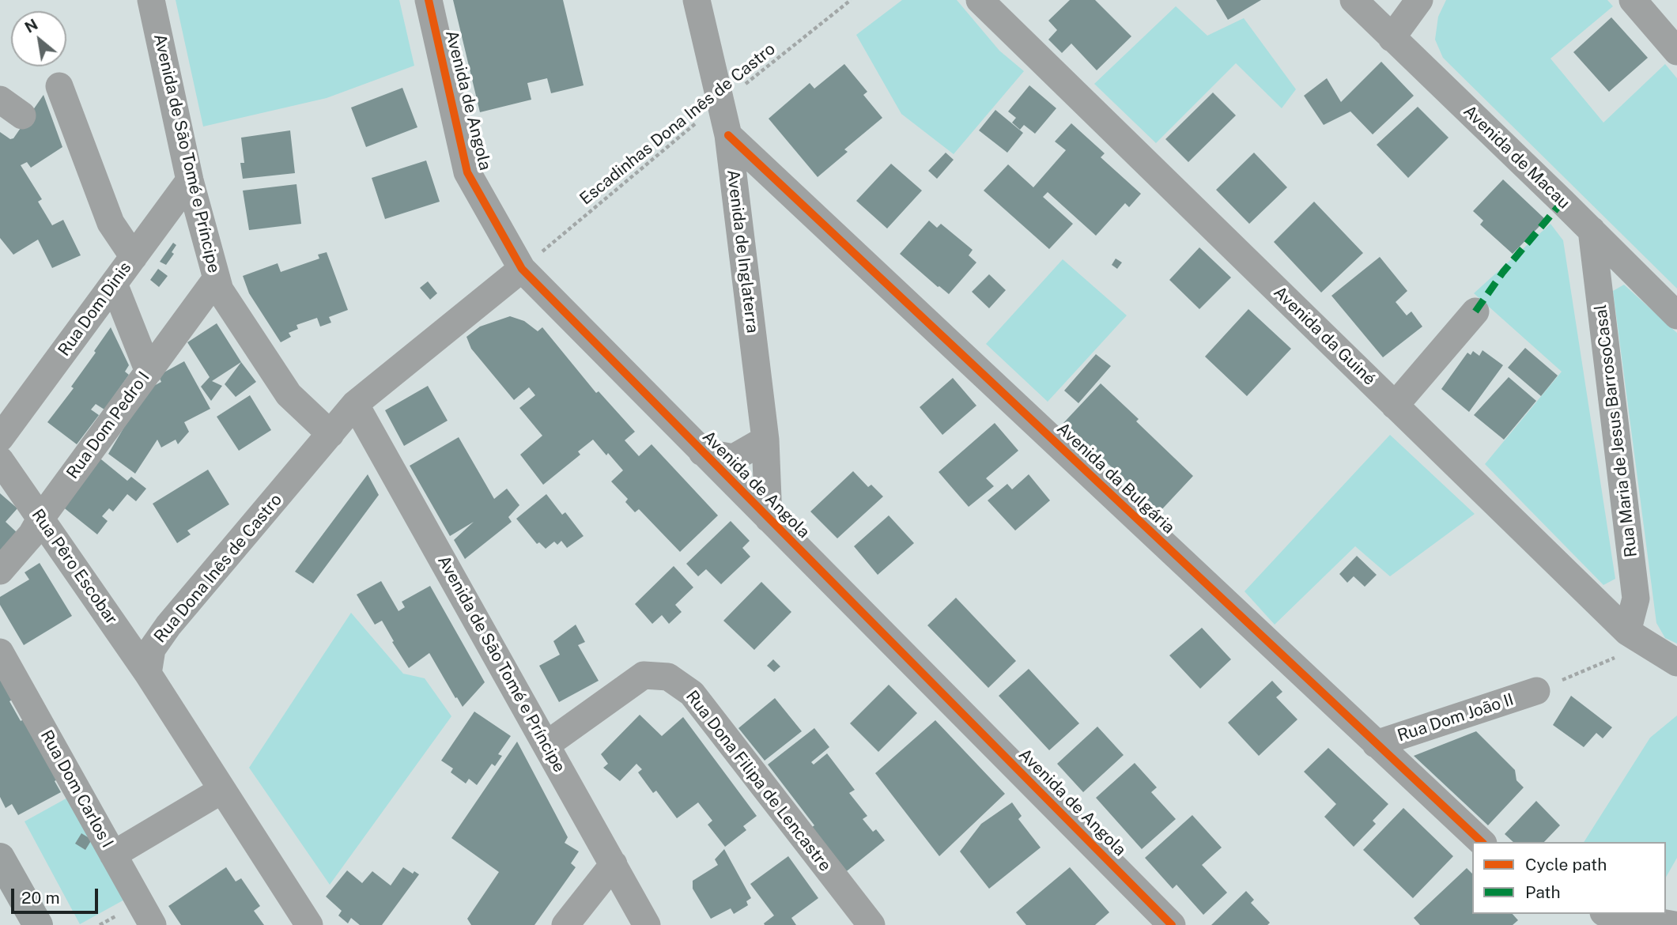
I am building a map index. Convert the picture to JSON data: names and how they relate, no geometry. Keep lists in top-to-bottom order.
{
  "streets": {
    "street": [
      "Avenida de Angola",
      "Avenida de São Tomé e Príncipe",
      "Avenida de Macau",
      "Avenida de Inglaterra",
      "Rua Dom Dinis",
      "Avenida da Guiné",
      "Rua Dom Pedro I",
      "Rua Maria de Jesus BarrosoCasal",
      "Avenida da Bulgária",
      "Rua Pêro Escobar",
      "Rua Dona Inês de Castro",
      "Rua Dom João II",
      "Rua Dona Filipa de Lencastre",
      "Rua Dom Carlos I"
    ],
    "path": ["Escadinhas Dona Inês de Castro"]
  },
  "crossings": [
    ["Avenida de Angola", "Escadinhas Dona Inês de Castro"],
    ["Avenida de Angola", "Avenida de Inglaterra"],
    ["Avenida de Angola", "Rua Dona Inês de Castro"],
    ["Escadinhas Dona Inês de Castro", "Avenida de Inglaterra"],
    ["Escadinhas Dona Inês de Castro", "Rua Dona Inês de Castro"],
    ["Avenida de São Tomé e Príncipe", "Rua Dom Dinis"],
    ["Avenida de São Tomé e Príncipe", "Rua Dom Pedro I"],
    ["Avenida de São Tomé e Príncipe", "Rua Dona Inês de Castro"],
    ["Avenida de São Tomé e Príncipe", "Rua Dona Filipa de Lencastre"],
    ["Avenida de Macau", "Rua Maria de Jesus BarrosoCasal"],
    ["Avenida de Inglaterra", "Avenida da Bulgária"],
    ["Avenida da Guiné", "Rua Maria de Jesus BarrosoCasal"],
    ["Rua Dom Pedro I", "Rua Pêro Escobar"],
    ["Avenida da Bulgária", "Rua Dom João II"],
    ["Rua Pêro Escobar", "Rua Dona Inês de Castro"]
  ],
  "legend": ["Cycle path", "Path"],
  "scale_bar": "20 m",
  "north": "top left"
}
